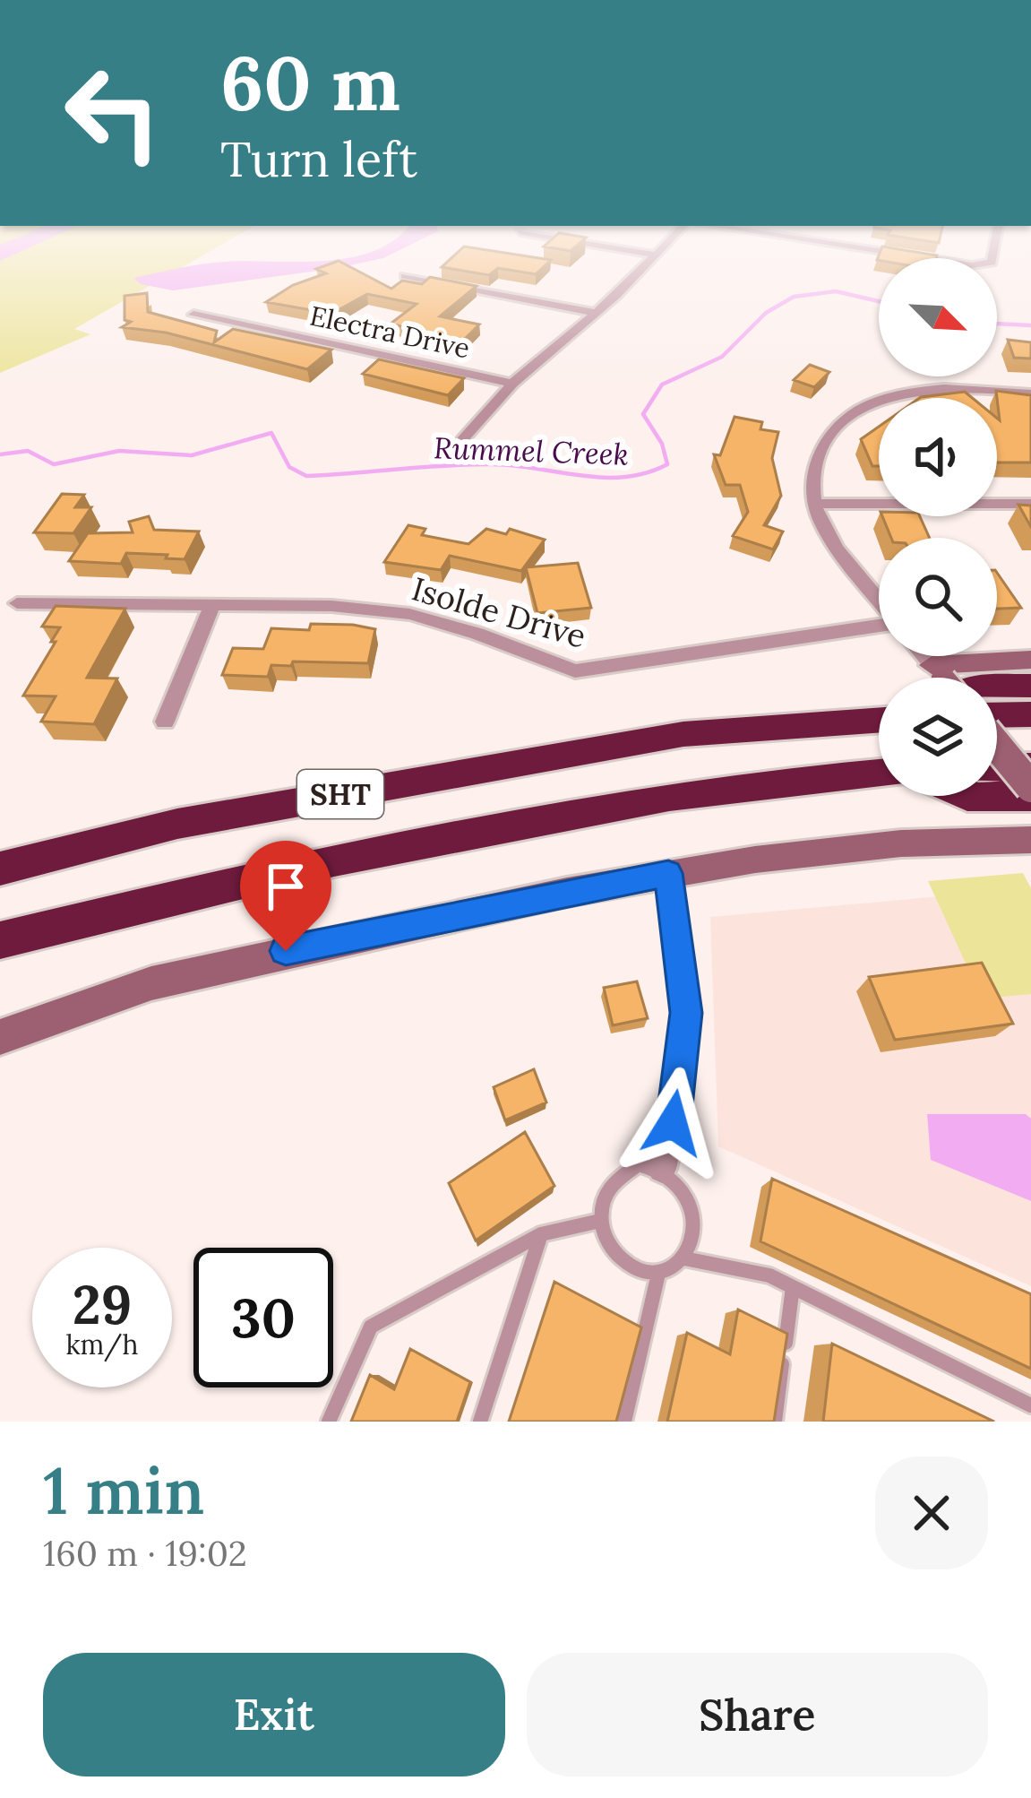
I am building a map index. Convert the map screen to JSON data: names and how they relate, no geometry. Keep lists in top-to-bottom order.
{
  "streets": {
    "highway": ["SHT"],
    "street": ["Electra Drive", "Isolde Drive"]
  },
  "water": ["Rummel Creek"],
  "north": "bottom right",
  "page": {
    "turn": ["60 m", "Turn left"],
    "speed": "29 km/h",
    "limit": "30",
    "heading": ["1 min", "160 m · 19:02"],
    "buttons": ["Exit", "Share"]
  }
}
